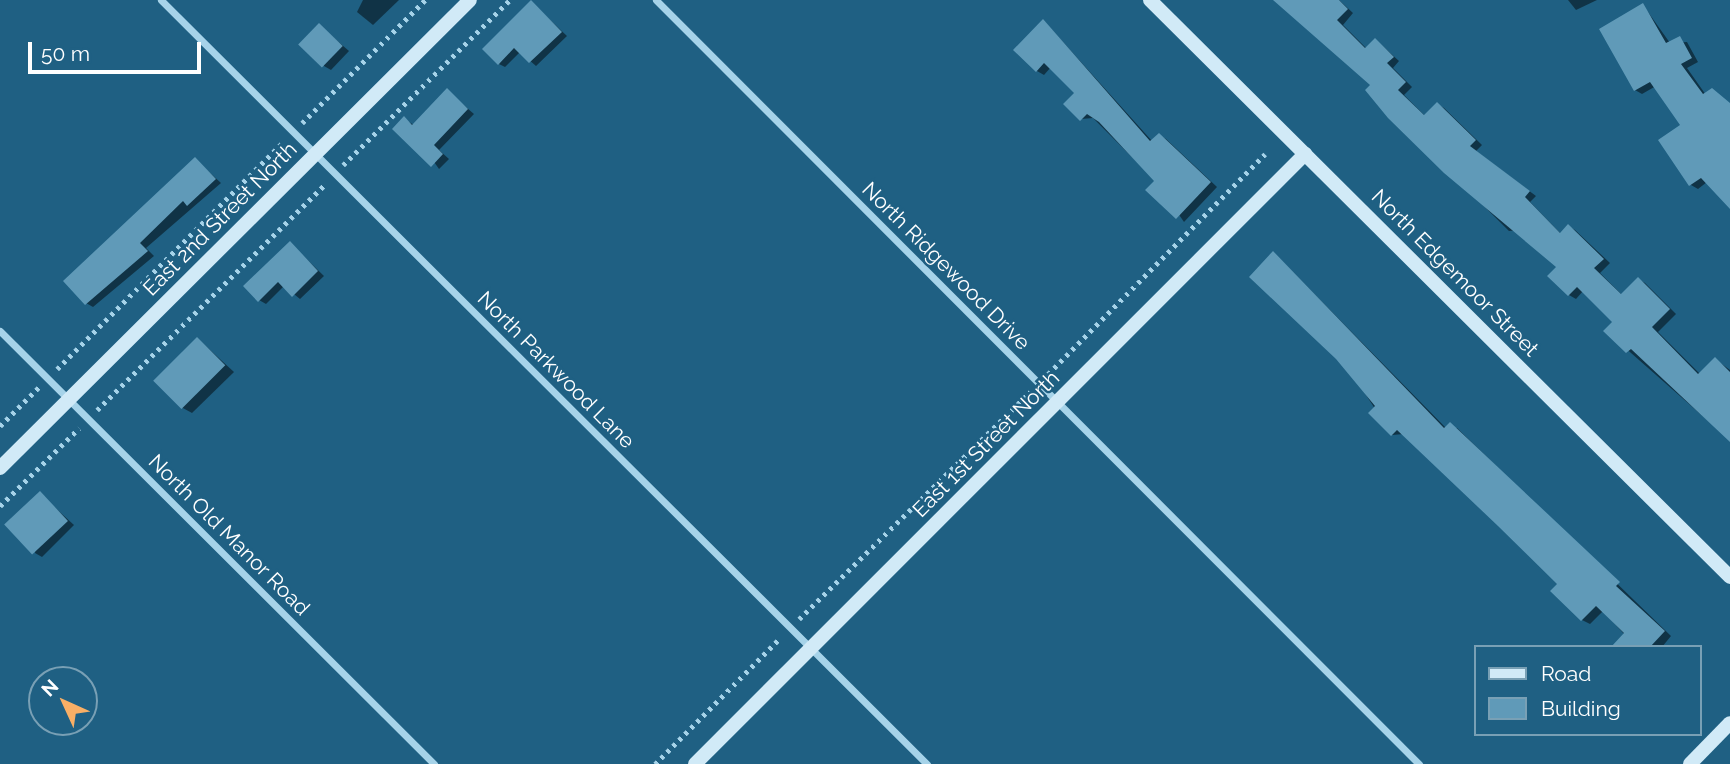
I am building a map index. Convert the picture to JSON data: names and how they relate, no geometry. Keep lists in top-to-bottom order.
{
  "streets": {
    "street": [
      "East 2nd Street North",
      "North Ridgewood Drive",
      "North Edgemoor Street",
      "North Parkwood Lane",
      "East 1st Street North",
      "North Old Manor Road"
    ]
  },
  "crossings": [
    ["East 2nd Street North", "North Parkwood Lane"],
    ["East 2nd Street North", "North Old Manor Road"],
    ["North Ridgewood Drive", "East 1st Street North"],
    ["North Edgemoor Street", "East 1st Street North"],
    ["North Parkwood Lane", "East 1st Street North"]
  ],
  "legend": ["Road", "Building"],
  "scale_bar": "50 m",
  "north": "top left"
}
